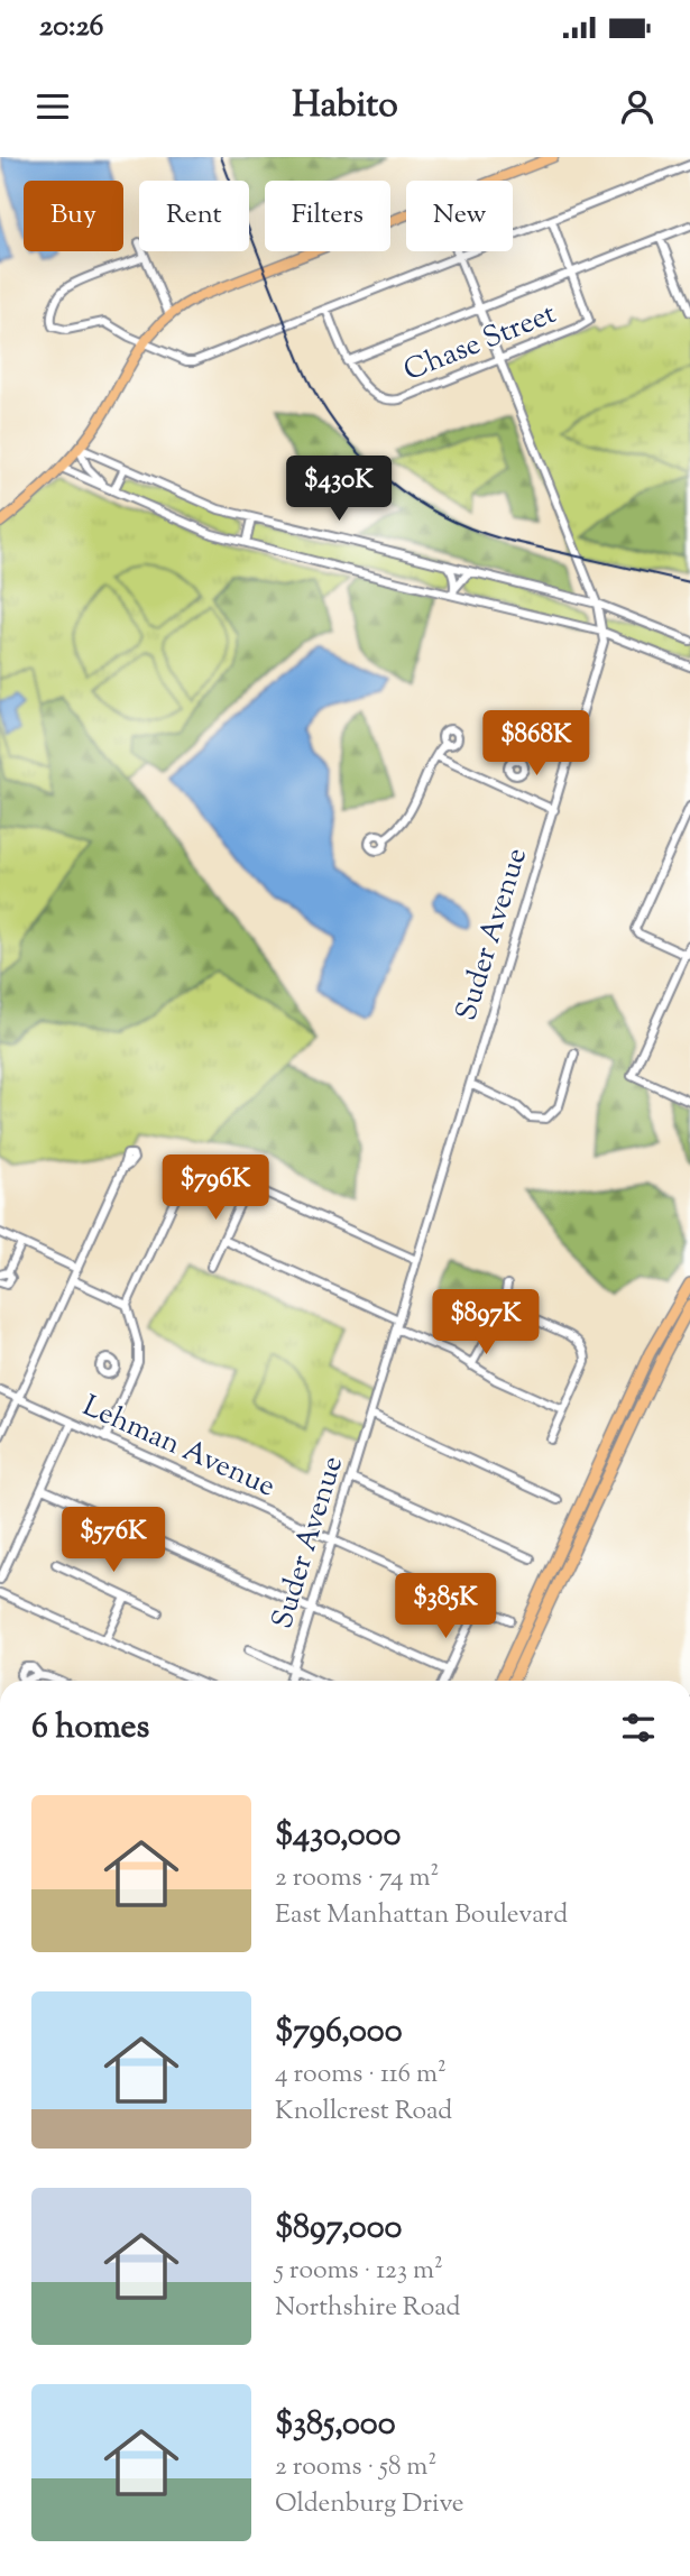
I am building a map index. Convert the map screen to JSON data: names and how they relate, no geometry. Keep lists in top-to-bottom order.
{
  "streets": {
    "street": ["Chase Street", "Suder Avenue", "Lehman Avenue"]
  },
  "crossings": [
    ["Chase Street", "Suder Avenue"],
    ["Suder Avenue", "Lehman Avenue"]
  ],
  "page": {
    "status": "20:26",
    "header": "Habito",
    "chip": [
      "Buy",
      "Rent",
      "Filters",
      "New"
    ],
    "price": [
      "$430K",
      "$868K",
      "$796K",
      "$897K",
      "$576K",
      "$385K"
    ],
    "heading": "6 homes",
    "list": [
      {
        "name": "$430,000",
        "note": "2 rooms · 74 m² · East Manhattan Boulevard"
      },
      {
        "name": "$796,000",
        "note": "4 rooms · 116 m² · Knollcrest Road"
      },
      {
        "name": "$897,000",
        "note": "5 rooms · 123 m² · Northshire Road"
      },
      {
        "name": "$385,000",
        "note": "2 rooms · 58 m² · Oldenburg Drive"
      }
    ]
  }
}
